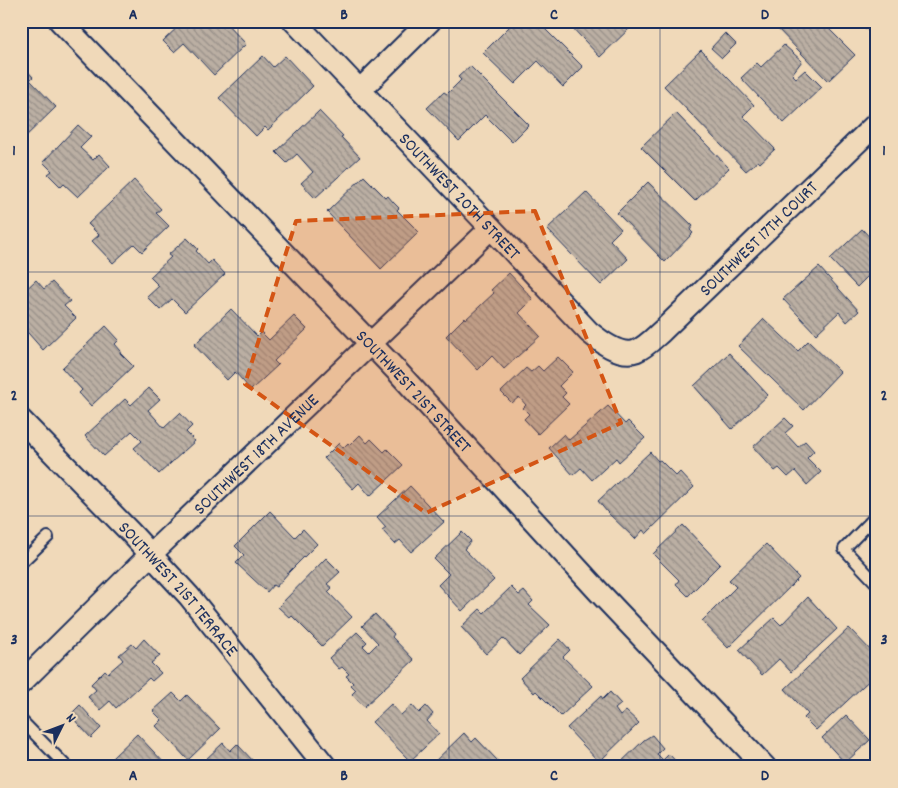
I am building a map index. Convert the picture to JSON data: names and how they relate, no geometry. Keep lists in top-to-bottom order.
{
  "streets": {
    "street": [
      "SOUTHWEST 20TH STREET",
      "SOUTHWEST 17TH COURT",
      "SOUTHWEST 21ST STREET",
      "SOUTHWEST 18TH AVENUE",
      "SOUTHWEST 21ST TERRACE"
    ]
  },
  "crossings": [
    ["SOUTHWEST 20TH STREET", "SOUTHWEST 17TH COURT"],
    ["SOUTHWEST 20TH STREET", "SOUTHWEST 18TH AVENUE"],
    ["SOUTHWEST 21ST STREET", "SOUTHWEST 18TH AVENUE"],
    ["SOUTHWEST 18TH AVENUE", "SOUTHWEST 21ST TERRACE"]
  ],
  "north": "top right",
  "grid": {
    "columns": [
      "A",
      "B",
      "C",
      "D"
    ],
    "rows": ["1", "2", "3"]
  }
}
